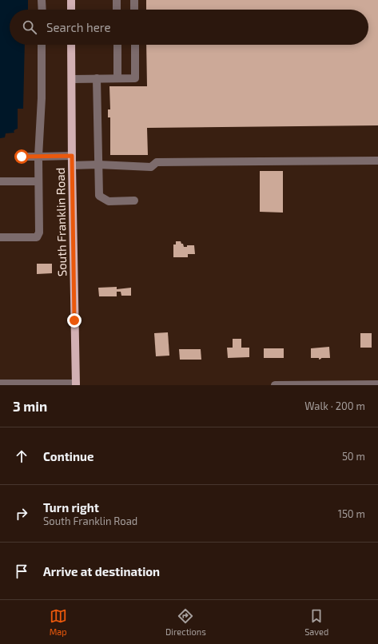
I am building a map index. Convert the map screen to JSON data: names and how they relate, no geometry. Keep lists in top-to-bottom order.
{
  "streets": {
    "main road": ["South Franklin Road"]
  },
  "page": {
    "search": "Search here",
    "heading": ["3 min", "Walk · 200 m"],
    "list": [
      ["Continue", "50 m"],
      ["Turn right", "South Franklin Road", "150 m"],
      "Arrive at destination"
    ],
    "nav": ["Map", "Directions", "Saved"]
  }
}
